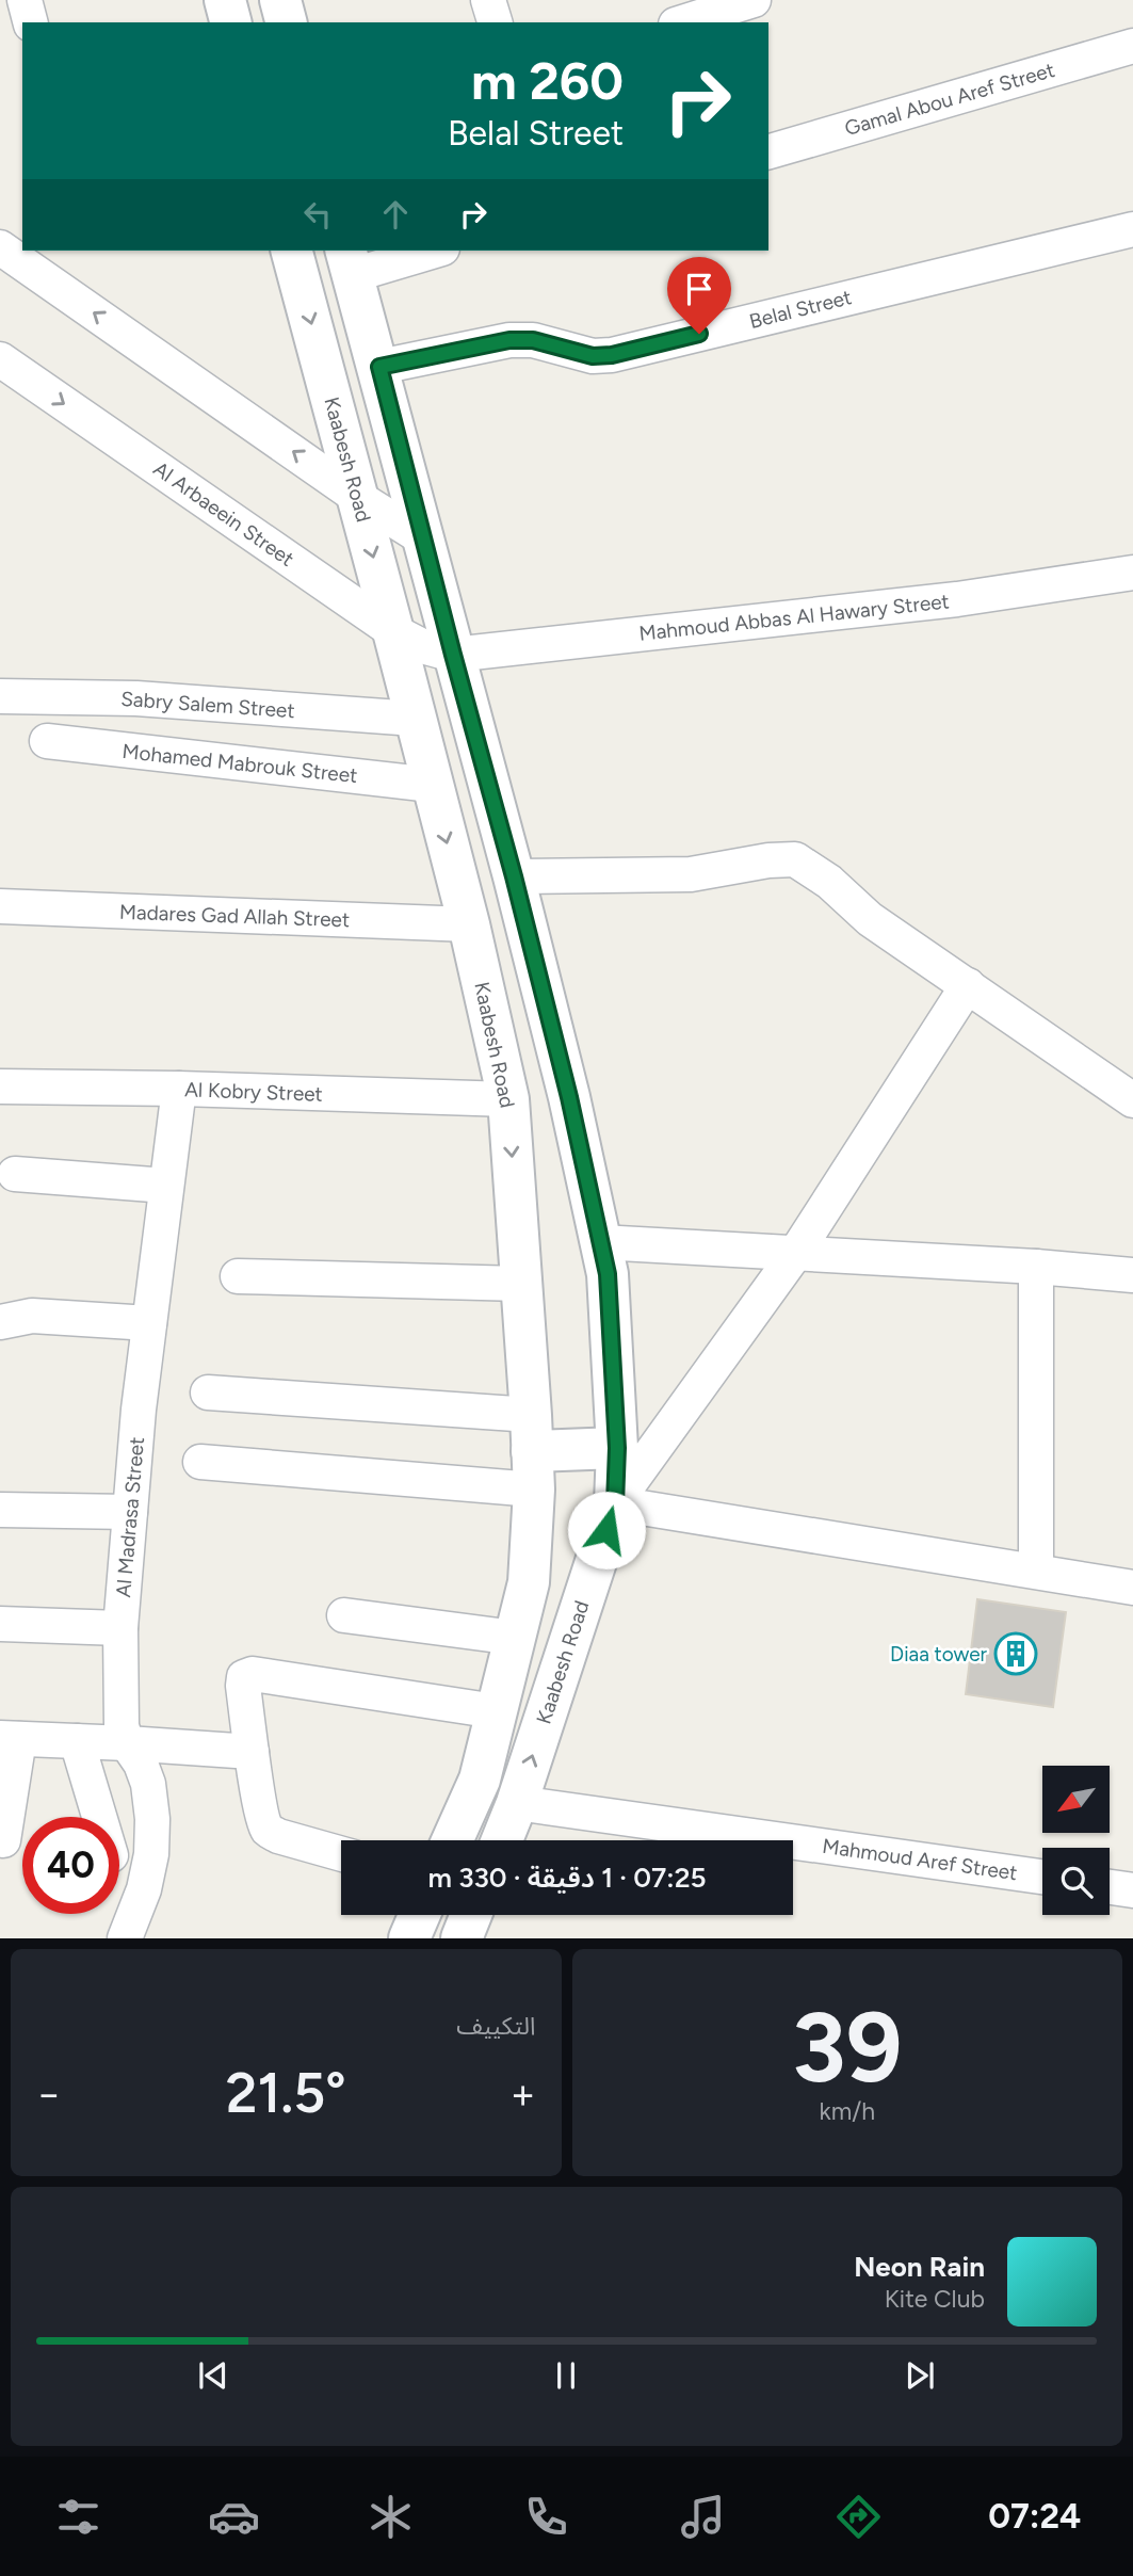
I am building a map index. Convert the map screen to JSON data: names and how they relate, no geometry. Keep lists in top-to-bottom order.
{
  "streets": {
    "street": [
      "Gamal Abou Aref Street",
      "Belal Street",
      "Kaabesh Road",
      "Al Arbaeein Street",
      "Mahmoud Abbas Al Hawary Street",
      "Sabry Salem Street",
      "Mohamed Mabrouk Street",
      "Madares Gad Allah Street",
      "Al Kobry Street",
      "Al Madrasa Street",
      "Mahmoud Aref Street"
    ]
  },
  "crossings": [
    ["Belal Street", "Kaabesh Road"],
    ["Kaabesh Road", "Al Arbaeein Street"],
    ["Kaabesh Road", "Mahmoud Abbas Al Hawary Street"],
    ["Kaabesh Road", "Sabry Salem Street"],
    ["Kaabesh Road", "Mohamed Mabrouk Street"],
    ["Kaabesh Road", "Madares Gad Allah Street"],
    ["Kaabesh Road", "Al Kobry Street"],
    ["Kaabesh Road", "Mahmoud Aref Street"],
    ["Al Arbaeein Street", "Mahmoud Abbas Al Hawary Street"],
    ["Al Kobry Street", "Al Madrasa Street"]
  ],
  "places": {
    "building": ["Diaa tower"]
  },
  "north": "bottom left",
  "page": {
    "turn": ["260 m", "Belal Street"],
    "limit": "40",
    "trip": "07:25 · 1 دقيقة · 330 m",
    "tile": [
      ["39", "km/h"],
      "التكييف"
    ],
    "heat": ["−", "21.5°", "+"],
    "song": ["Neon Rain", "Kite Club"],
    "tabs": "07:24"
  }
}
